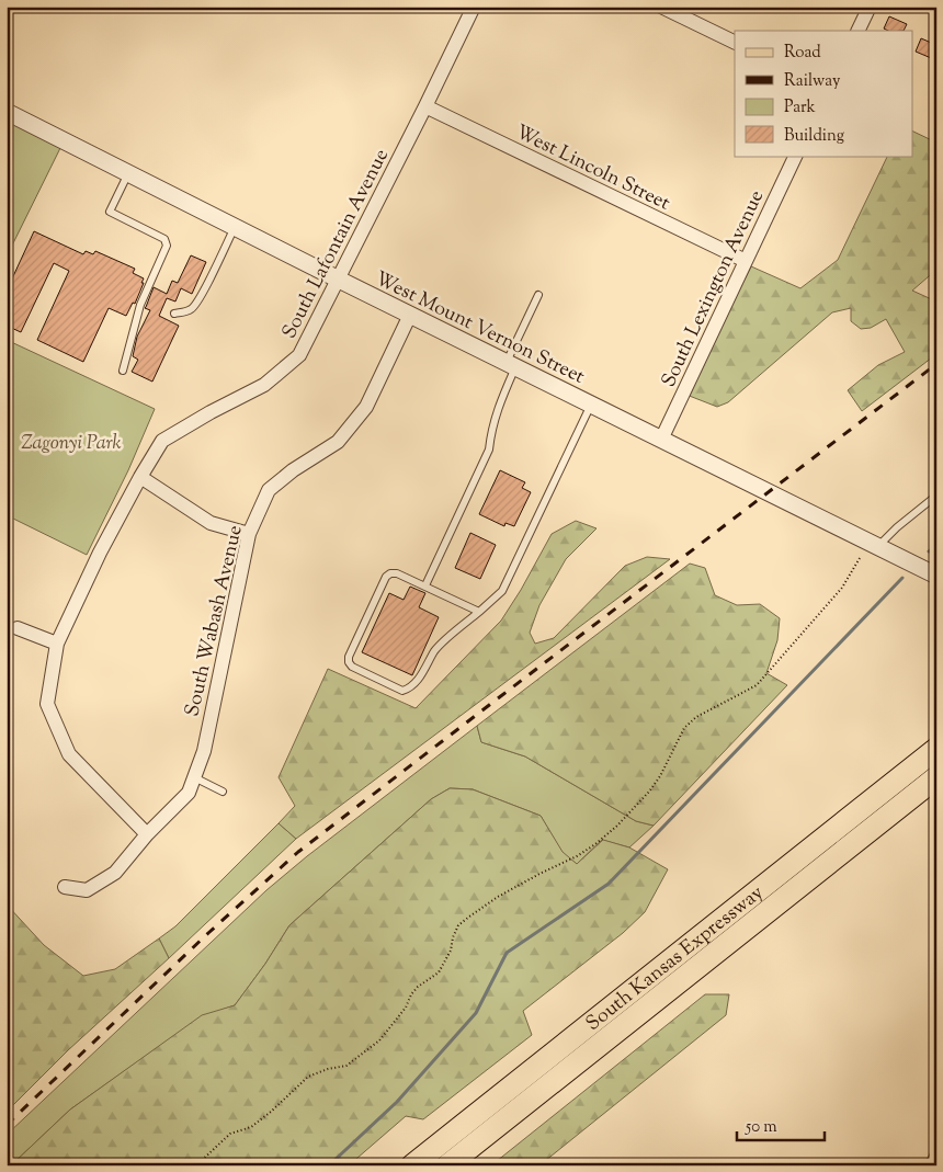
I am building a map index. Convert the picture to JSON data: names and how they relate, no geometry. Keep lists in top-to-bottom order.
{
  "streets": {
    "main road": ["South Kansas Expressway"],
    "street": [
      "West Lincoln Street",
      "South Lafontain Avenue",
      "South Lexington Avenue",
      "West Mount Vernon Street",
      "South Wabash Avenue"
    ]
  },
  "crossings": [
    ["West Lincoln Street", "South Lafontain Avenue"],
    ["West Lincoln Street", "South Lexington Avenue"],
    ["South Lafontain Avenue", "West Mount Vernon Street"],
    ["South Lafontain Avenue", "South Wabash Avenue"],
    ["South Lexington Avenue", "West Mount Vernon Street"],
    ["West Mount Vernon Street", "South Wabash Avenue"]
  ],
  "parks": ["Zagonyi Park"],
  "legend": [
    "Road",
    "Railway",
    "Park",
    "Building"
  ],
  "scale_bar": "50 m"
}
